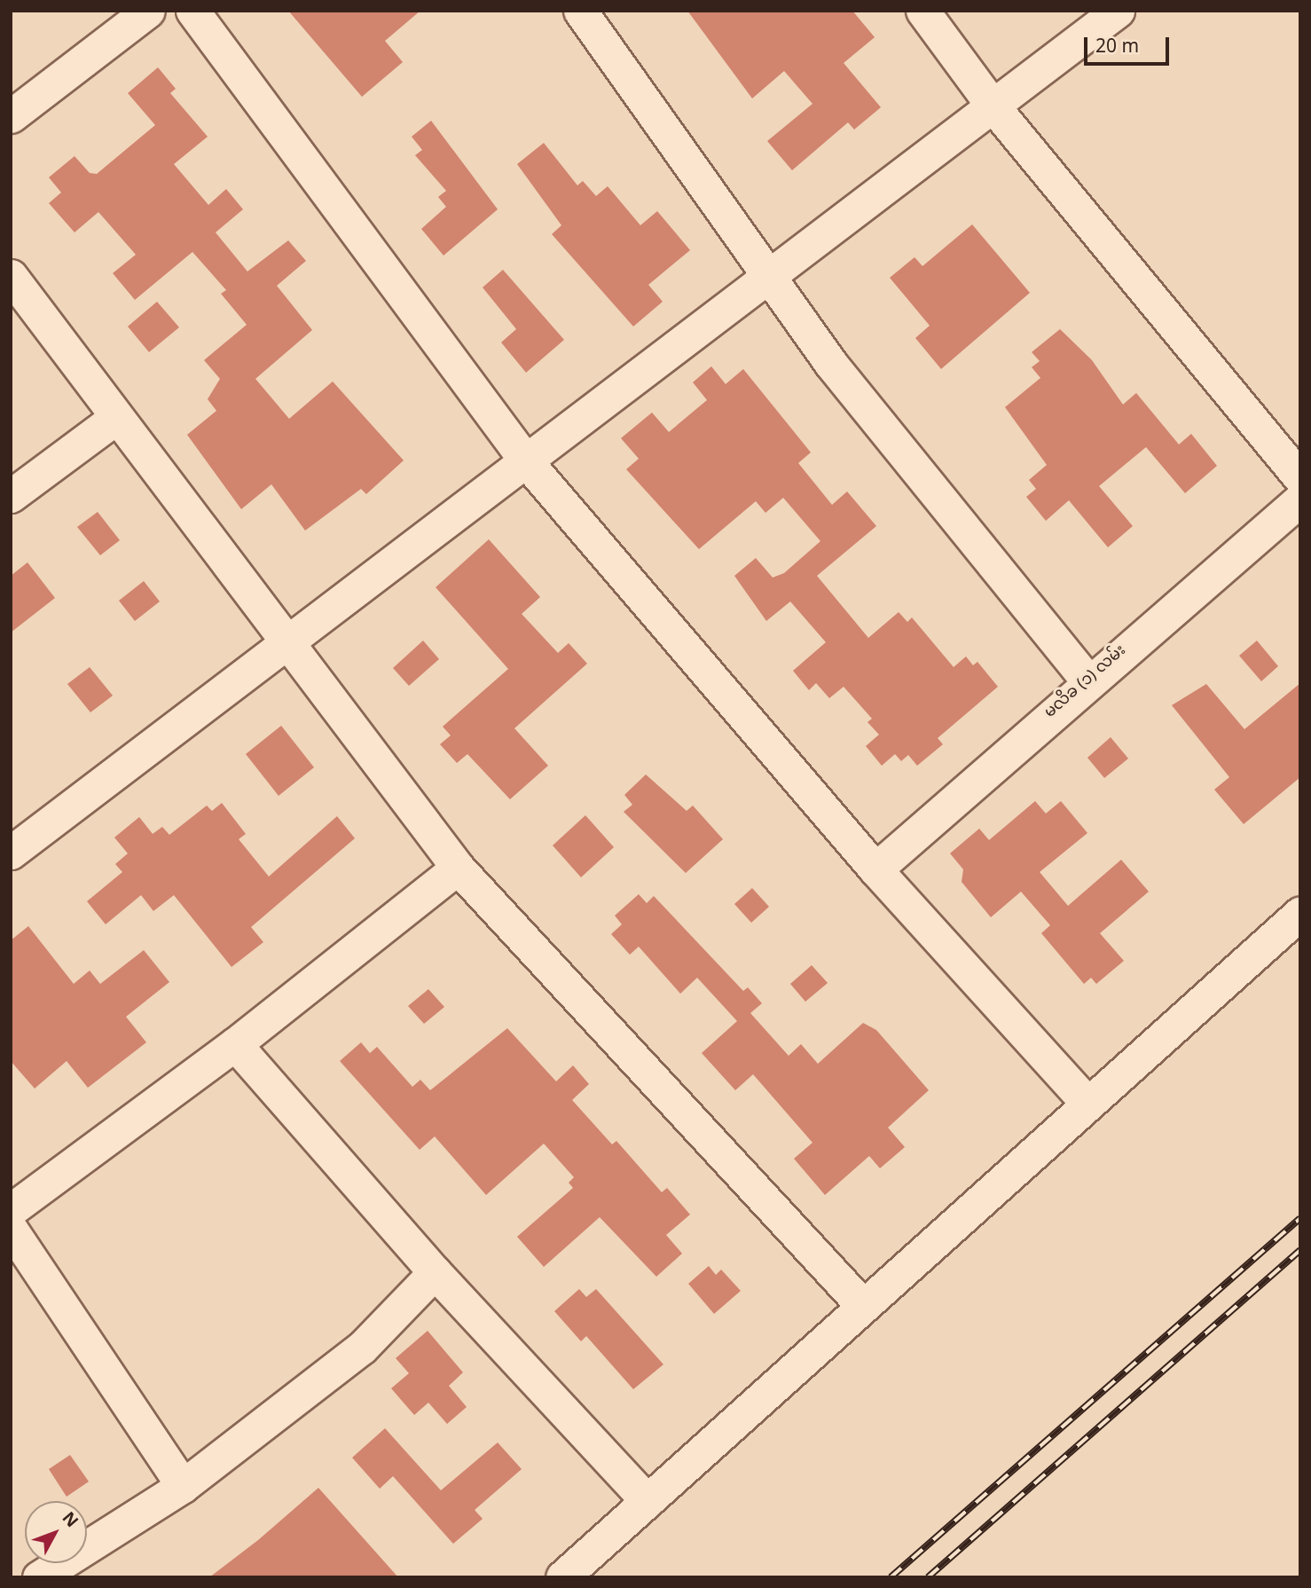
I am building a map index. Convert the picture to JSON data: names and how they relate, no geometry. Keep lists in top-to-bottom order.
{
  "streets": {
    "street": ["မလိခ (၁) လမ်း"]
  },
  "scale_bar": "20 m",
  "north": "top right"
}
